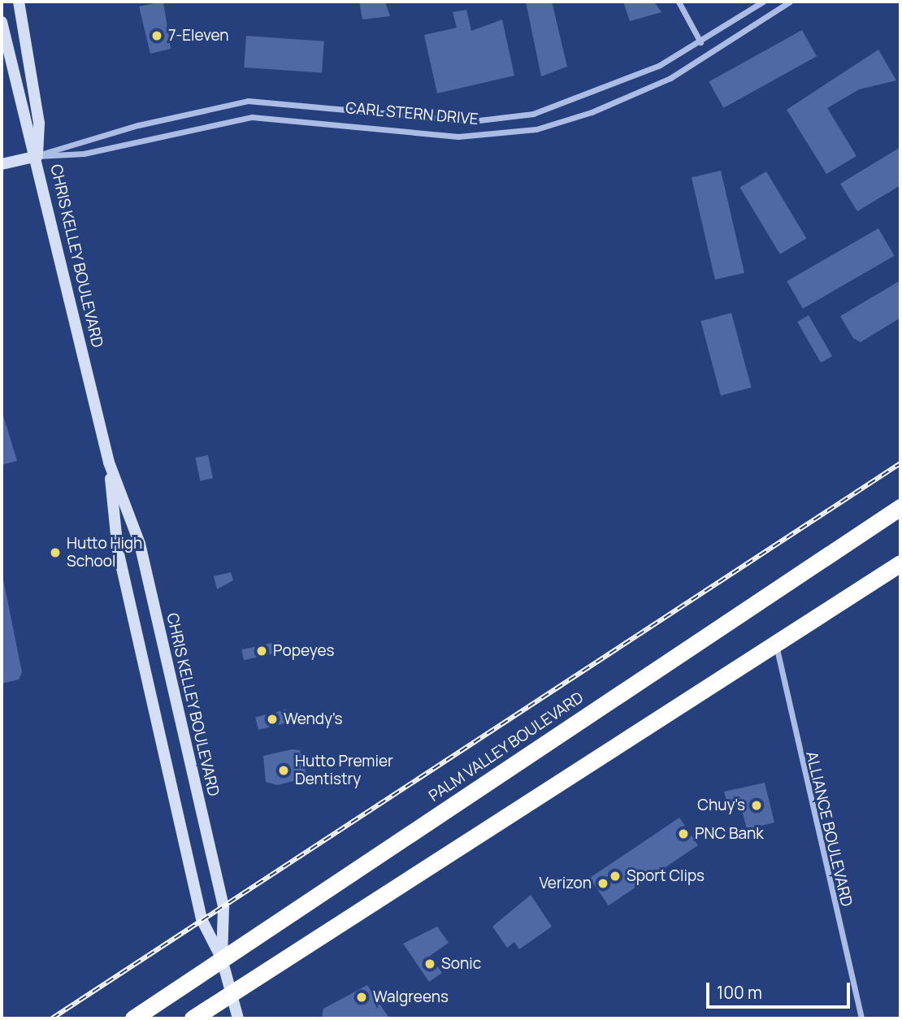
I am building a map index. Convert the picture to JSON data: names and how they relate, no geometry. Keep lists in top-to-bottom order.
{
  "streets": {
    "highway": ["PALM VALLEY BOULEVARD"],
    "main road": ["CARL STERN DRIVE", "CHRIS KELLEY BOULEVARD"],
    "street": ["ALLIANCE BOULEVARD"]
  },
  "crossings": [
    ["CARL STERN DRIVE", "CHRIS KELLEY BOULEVARD"],
    ["CHRIS KELLEY BOULEVARD", "PALM VALLEY BOULEVARD"]
  ],
  "places": [
    "7-Eleven",
    "Hutto High School",
    "Popeyes",
    "Wendy's",
    "Hutto Premier Dentistry",
    "Chuy's",
    "PNC Bank",
    "Sport Clips",
    "Verizon",
    "Sonic",
    "Walgreens"
  ],
  "scale_bar": "100 m"
}
